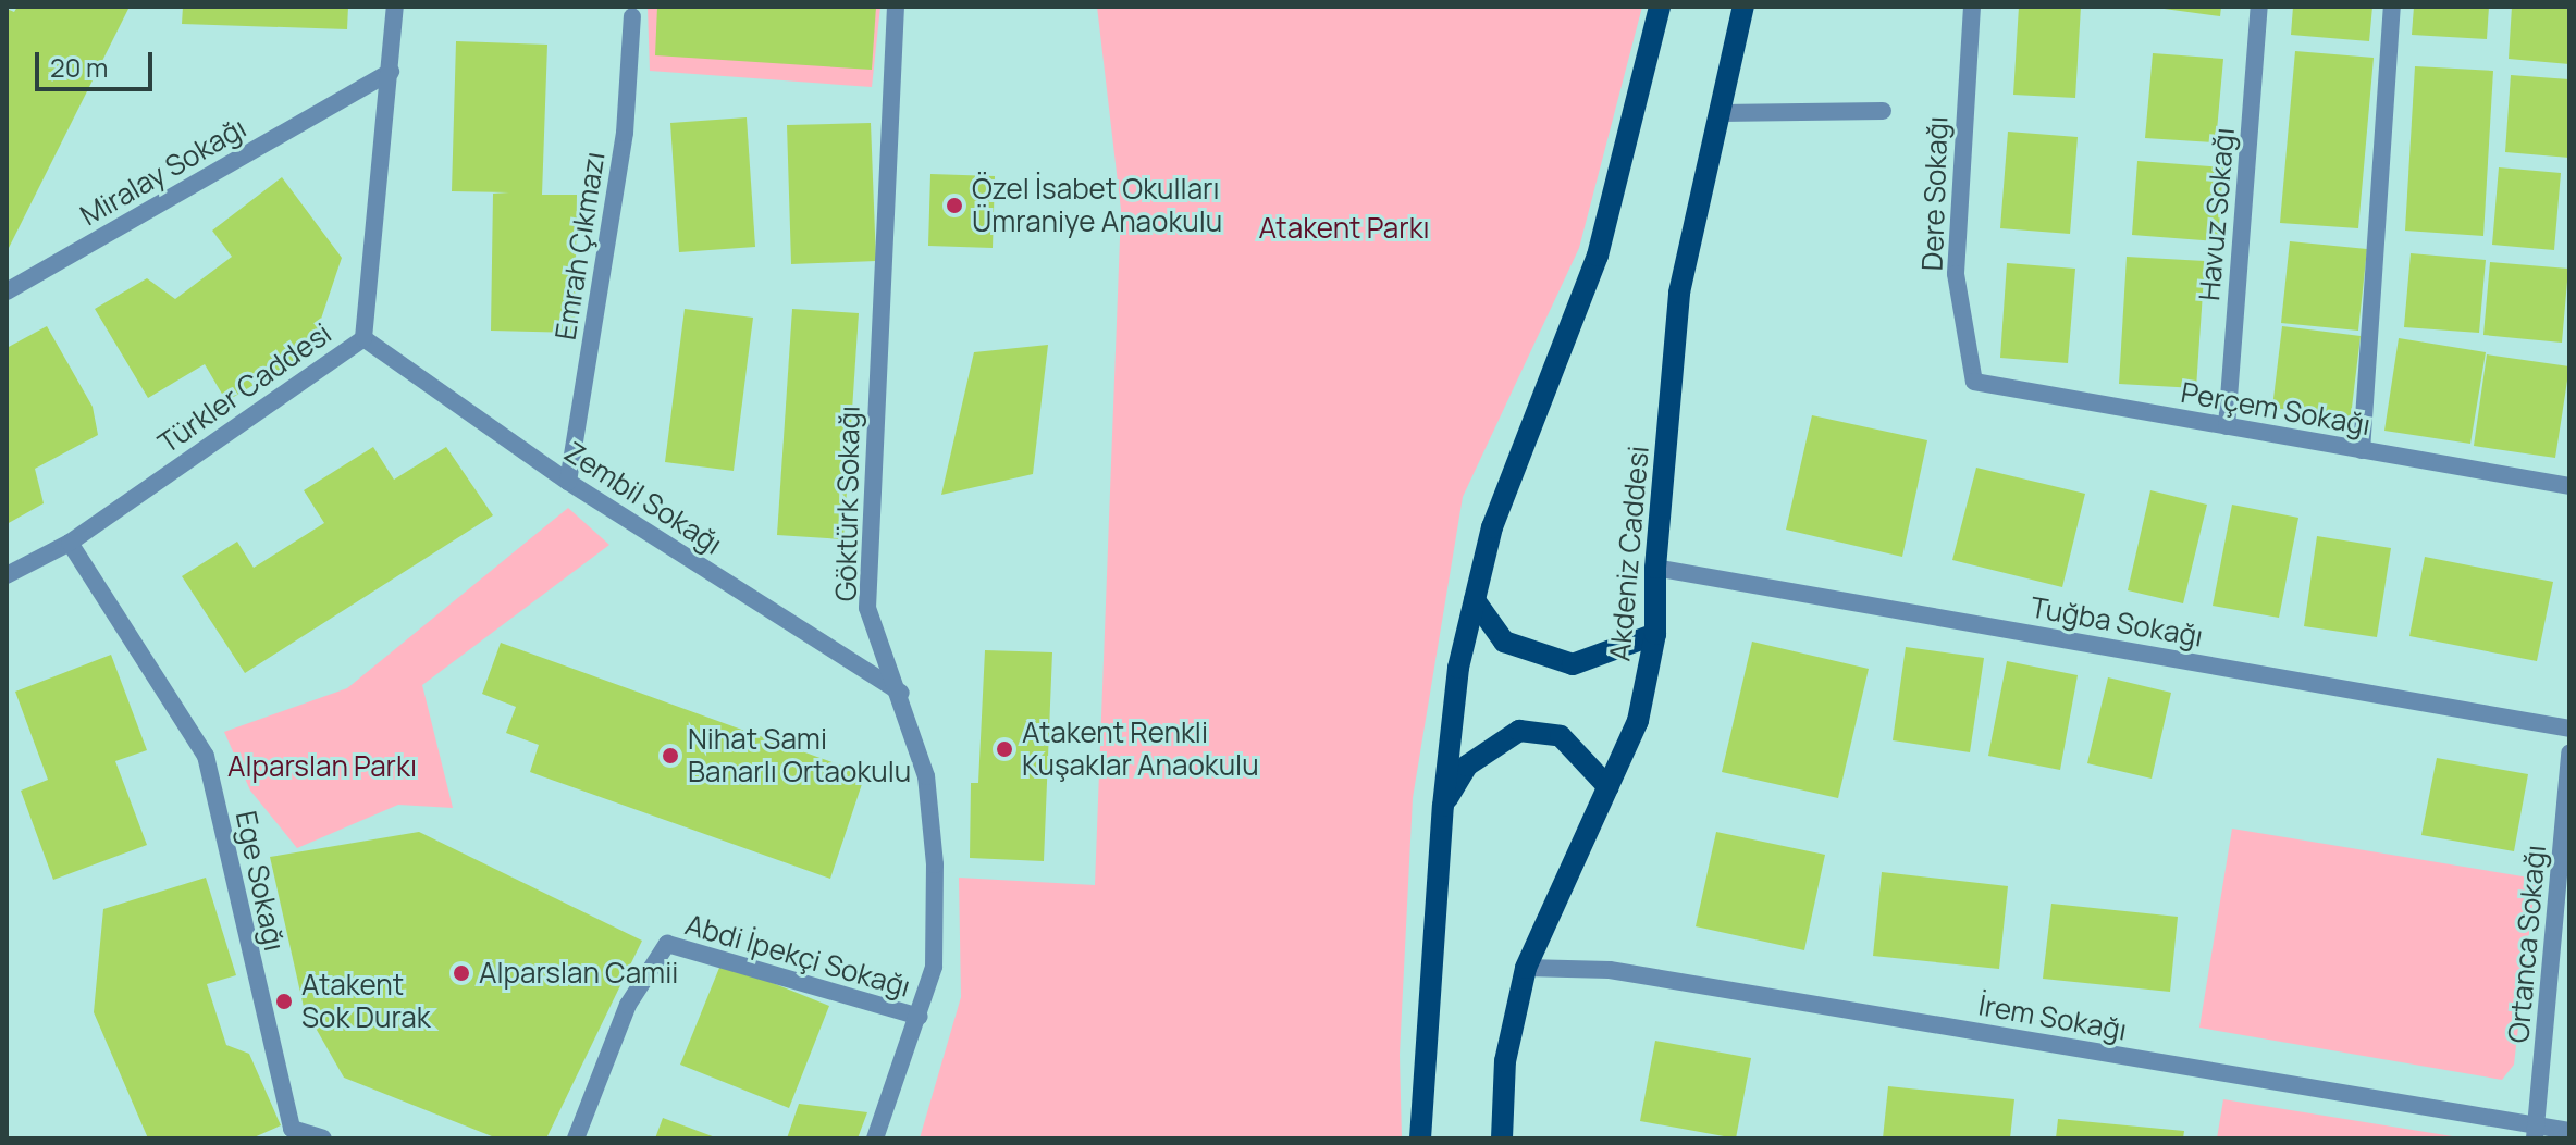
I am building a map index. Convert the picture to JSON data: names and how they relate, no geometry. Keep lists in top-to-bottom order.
{
  "streets": {
    "main road": ["Akdeniz Caddesi"],
    "street": [
      "Miralay Sokağı",
      "Dere Sokağı",
      "Havuz Sokağı",
      "Emrah Çıkmazı",
      "Türkler Caddesi",
      "Perçem Sokağı",
      "Zembil Sokağı",
      "Göktürk Sokağı",
      "Tuğba Sokağı",
      "Ege Sokağı",
      "Ortanca Sokağı",
      "Abdi İpekçi Sokağı",
      "İrem Sokağı"
    ]
  },
  "crossings": [
    ["Miralay Sokağı", "Türkler Caddesi"],
    ["Dere Sokağı", "Perçem Sokağı"],
    ["Havuz Sokağı", "Perçem Sokağı"],
    ["Emrah Çıkmazı", "Zembil Sokağı"],
    ["Türkler Caddesi", "Zembil Sokağı"],
    ["Türkler Caddesi", "Ege Sokağı"],
    ["Zembil Sokağı", "Göktürk Sokağı"],
    ["Göktürk Sokağı", "Abdi İpekçi Sokağı"],
    ["Akdeniz Caddesi", "Tuğba Sokağı"],
    ["Akdeniz Caddesi", "İrem Sokağı"],
    ["Ortanca Sokağı", "İrem Sokağı"]
  ],
  "parks": ["Atakent Parkı", "Alparslan Parkı"],
  "places": [
    "Özel İsabet Okulları Ümraniye Anaokulu",
    "Atakent Renkli Kuşaklar Anaokulu",
    "Nihat Sami Banarlı Ortaokulu",
    "Alparslan Camii",
    "Atakent Sok Durak"
  ],
  "scale_bar": "20 m"
}
